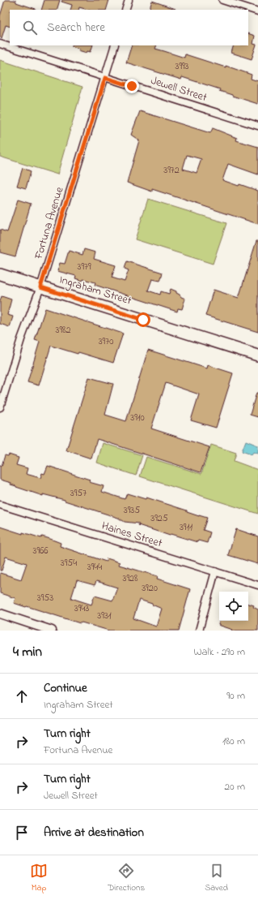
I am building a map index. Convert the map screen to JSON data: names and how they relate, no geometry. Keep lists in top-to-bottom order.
{
  "streets": {
    "main road": ["Ingraham Street"],
    "street": ["Jewell Street", "Fortuna Avenue", "Haines Street"]
  },
  "crossings": [
    ["Jewell Street", "Fortuna Avenue"],
    ["Fortuna Avenue", "Ingraham Street"]
  ],
  "house_numbers": [
    "3993",
    "3972",
    "3979",
    "3982",
    "3970",
    "3910",
    "3957",
    "3935",
    "3925",
    "3911",
    "3966",
    "3954",
    "3944",
    "3928",
    "3920",
    "3953",
    "3943",
    "3931"
  ],
  "page": {
    "search": "Search here",
    "heading": ["4 min", "Walk · 290 m"],
    "list": [
      ["Continue", "Ingraham Street", "90 m"],
      ["Turn right", "Fortuna Avenue", "180 m"],
      ["Turn right", "Jewell Street", "20 m"],
      "Arrive at destination"
    ],
    "nav": ["Map", "Directions", "Saved"]
  }
}
